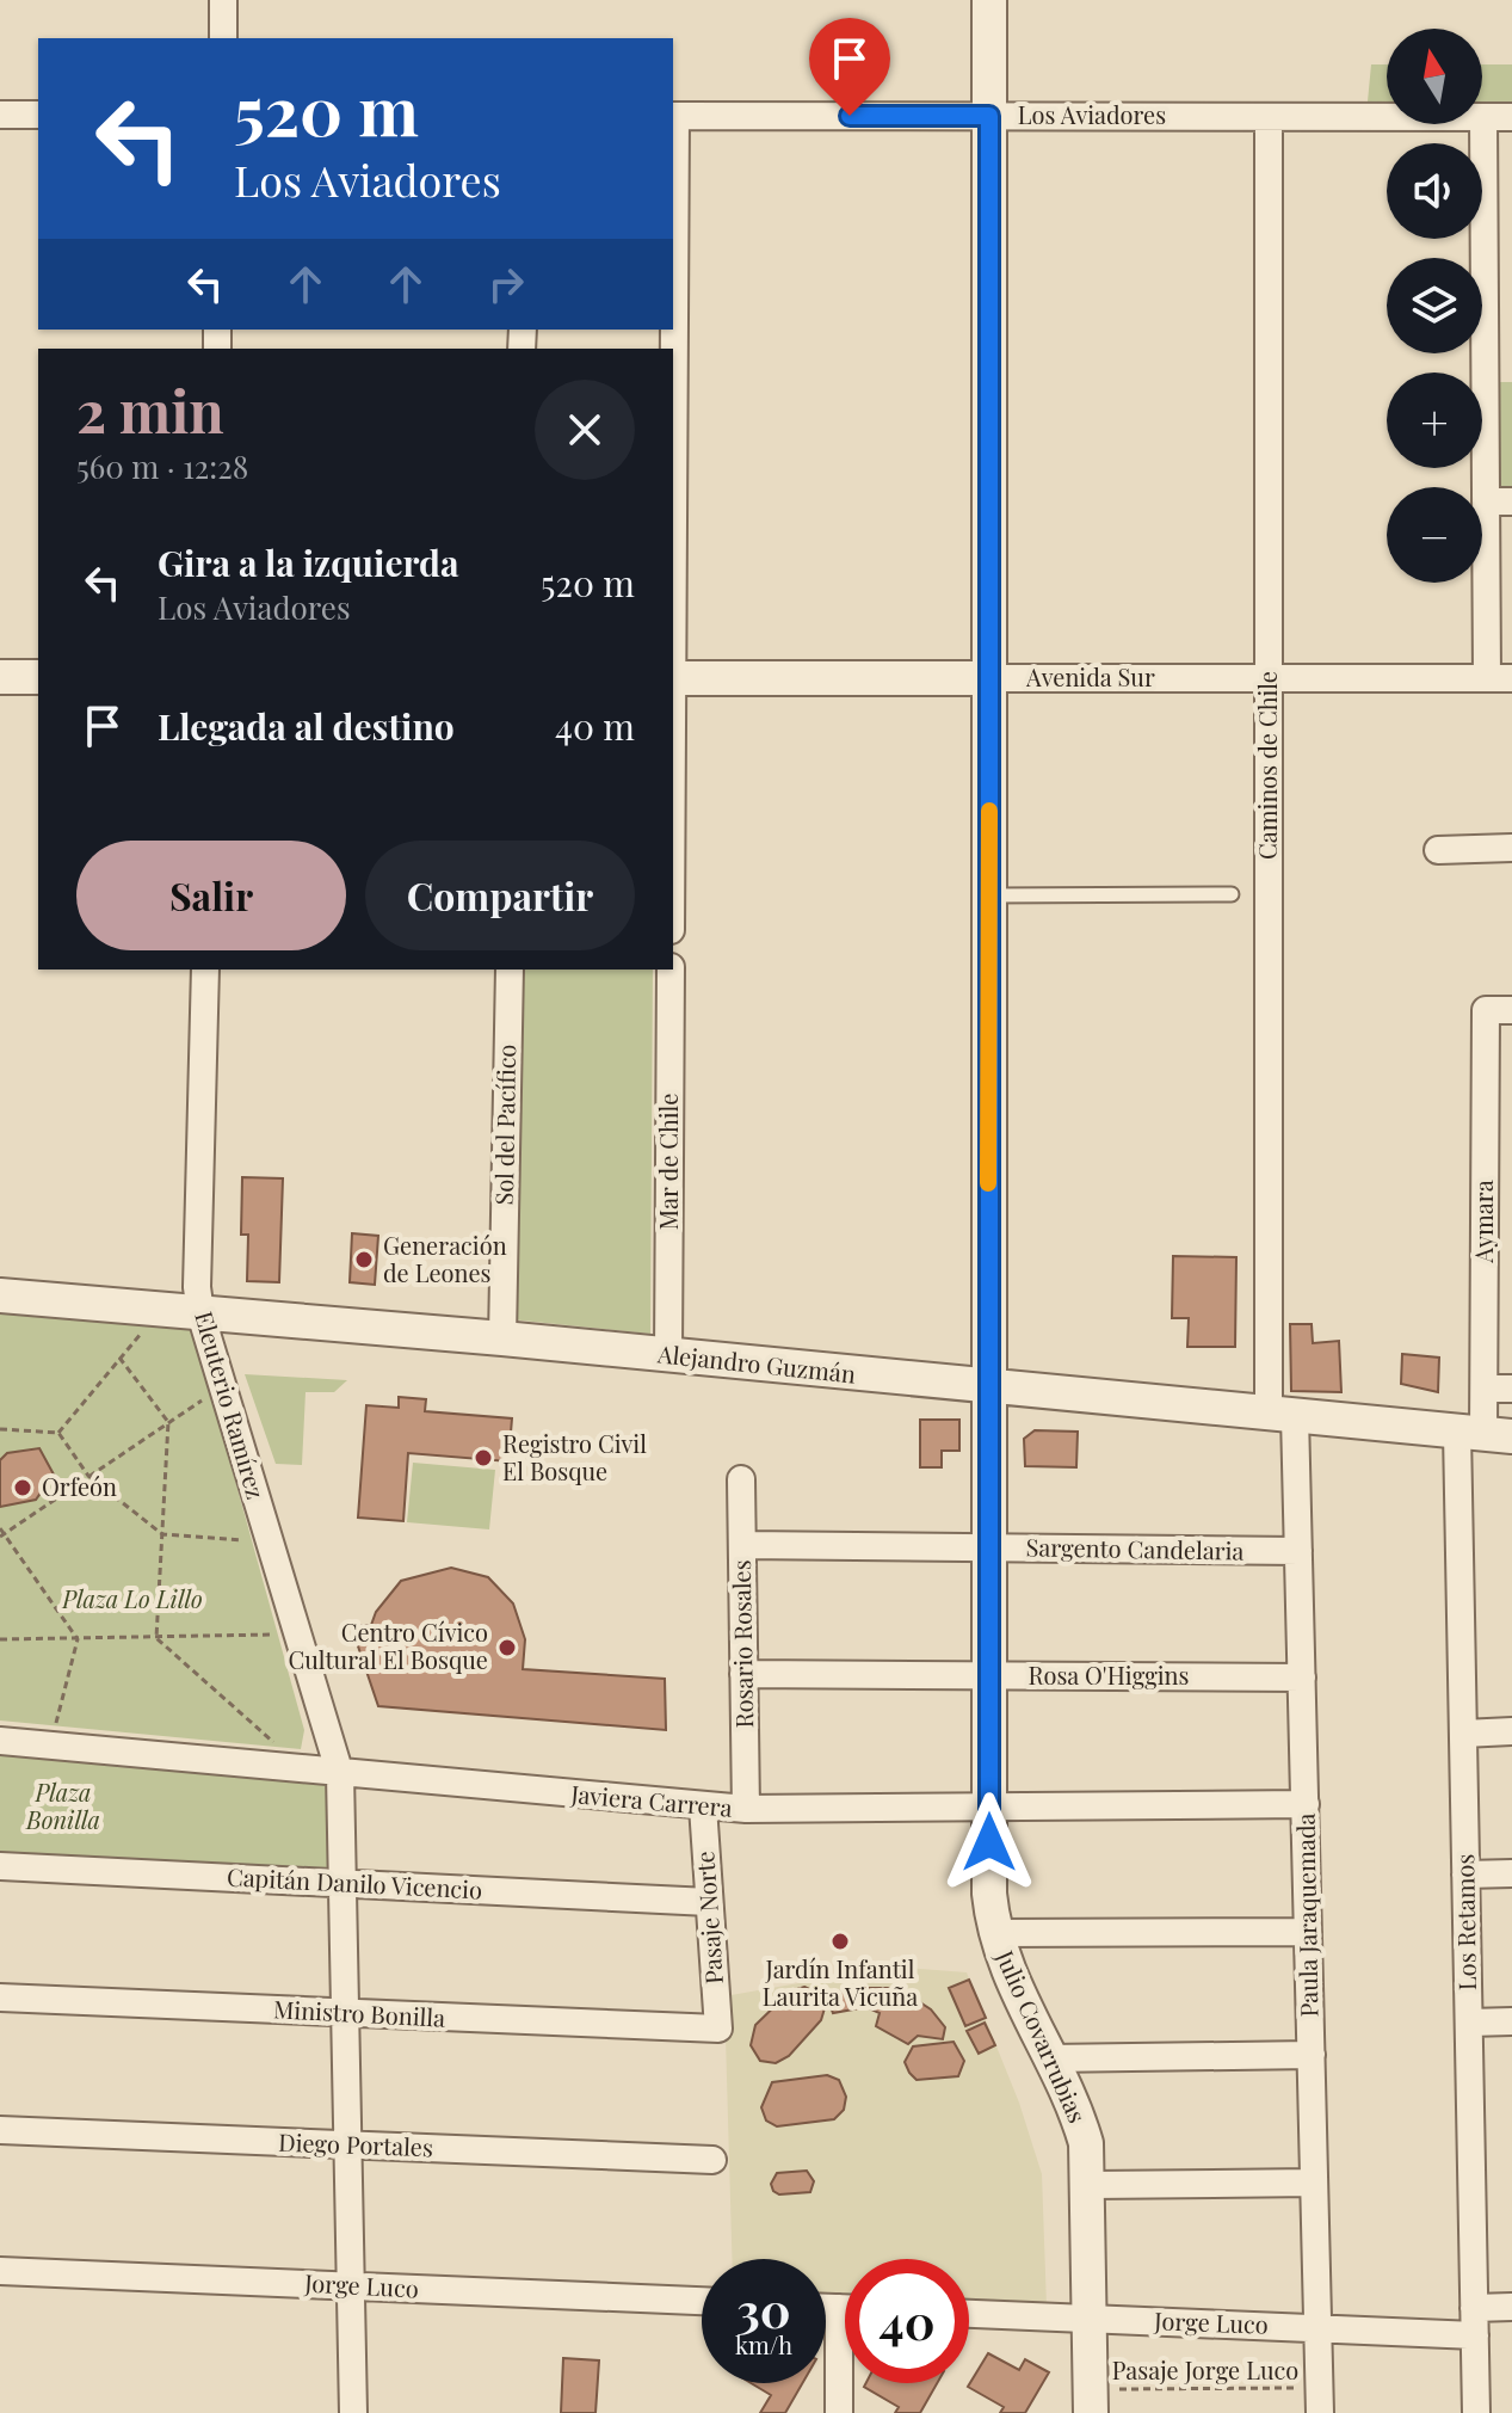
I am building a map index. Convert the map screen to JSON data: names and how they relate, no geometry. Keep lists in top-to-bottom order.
{
  "streets": {
    "street": [
      "Los Aviadores",
      "Avenida Sur",
      "Caminos de Chile",
      "Sol del Pacífico",
      "Mar de Chile",
      "Aymara",
      "Alejandro Guzmán",
      "Eleuterio Ramírez",
      "Sargento Candelaria",
      "Rosario Rosales",
      "Rosa O'Higgins",
      "Javiera Carrera",
      "Capitán Danilo Vicencio",
      "Paula Jaraquemada",
      "Pasaje Norte",
      "Los Retamos",
      "Ministro Bonilla",
      "Julio Covarrubias",
      "Diego Portales",
      "Jorge Luco"
    ],
    "path": ["Pasaje Jorge Luco"]
  },
  "crossings": [
    ["Los Aviadores", "Caminos de Chile"],
    ["Los Aviadores", "Julio Covarrubias"],
    ["Avenida Sur", "Caminos de Chile"],
    ["Avenida Sur", "Julio Covarrubias"],
    ["Caminos de Chile", "Alejandro Guzmán"],
    ["Caminos de Chile", "Paula Jaraquemada"],
    ["Sol del Pacífico", "Alejandro Guzmán"],
    ["Mar de Chile", "Alejandro Guzmán"],
    ["Aymara", "Alejandro Guzmán"],
    ["Aymara", "Los Retamos"],
    ["Alejandro Guzmán", "Eleuterio Ramírez"],
    ["Alejandro Guzmán", "Paula Jaraquemada"],
    ["Alejandro Guzmán", "Los Retamos"],
    ["Alejandro Guzmán", "Julio Covarrubias"],
    ["Eleuterio Ramírez", "Javiera Carrera"],
    ["Eleuterio Ramírez", "Capitán Danilo Vicencio"],
    ["Eleuterio Ramírez", "Ministro Bonilla"],
    ["Eleuterio Ramírez", "Diego Portales"],
    ["Eleuterio Ramírez", "Jorge Luco"],
    ["Sargento Candelaria", "Rosario Rosales"],
    ["Sargento Candelaria", "Paula Jaraquemada"],
    ["Sargento Candelaria", "Julio Covarrubias"],
    ["Rosario Rosales", "Rosa O'Higgins"],
    ["Rosario Rosales", "Javiera Carrera"],
    ["Rosa O'Higgins", "Paula Jaraquemada"],
    ["Rosa O'Higgins", "Julio Covarrubias"],
    ["Javiera Carrera", "Paula Jaraquemada"],
    ["Javiera Carrera", "Pasaje Norte"],
    ["Javiera Carrera", "Julio Covarrubias"],
    ["Capitán Danilo Vicencio", "Pasaje Norte"],
    ["Paula Jaraquemada", "Jorge Luco"],
    ["Paula Jaraquemada", "Pasaje Jorge Luco"],
    ["Pasaje Norte", "Ministro Bonilla"],
    ["Los Retamos", "Jorge Luco"],
    ["Julio Covarrubias", "Jorge Luco"],
    ["Julio Covarrubias", "Pasaje Jorge Luco"]
  ],
  "parks": ["Plaza Lo Lillo", "Plaza Bonilla"],
  "places": [
    "Generación de Leones",
    "Registro Civil El Bosque",
    "Orfeón",
    "Centro Cívico Cultural El Bosque",
    "Jardín Infantil Laurita Vicuña"
  ],
  "north": "top",
  "page": {
    "map_buttons": ["+", "−"],
    "turn": ["520 m", "Los Aviadores"],
    "heading": ["2 min", "560 m · 12:28"],
    "list": [
      {
        "name": "Gira a la izquierda",
        "note": "Los Aviadores",
        "value": "520 m"
      },
      {
        "name": "Llegada al destino",
        "value": "40 m"
      }
    ],
    "buttons": ["Salir", "Compartir"],
    "speed": "30 km/h",
    "limit": "40"
  }
}
